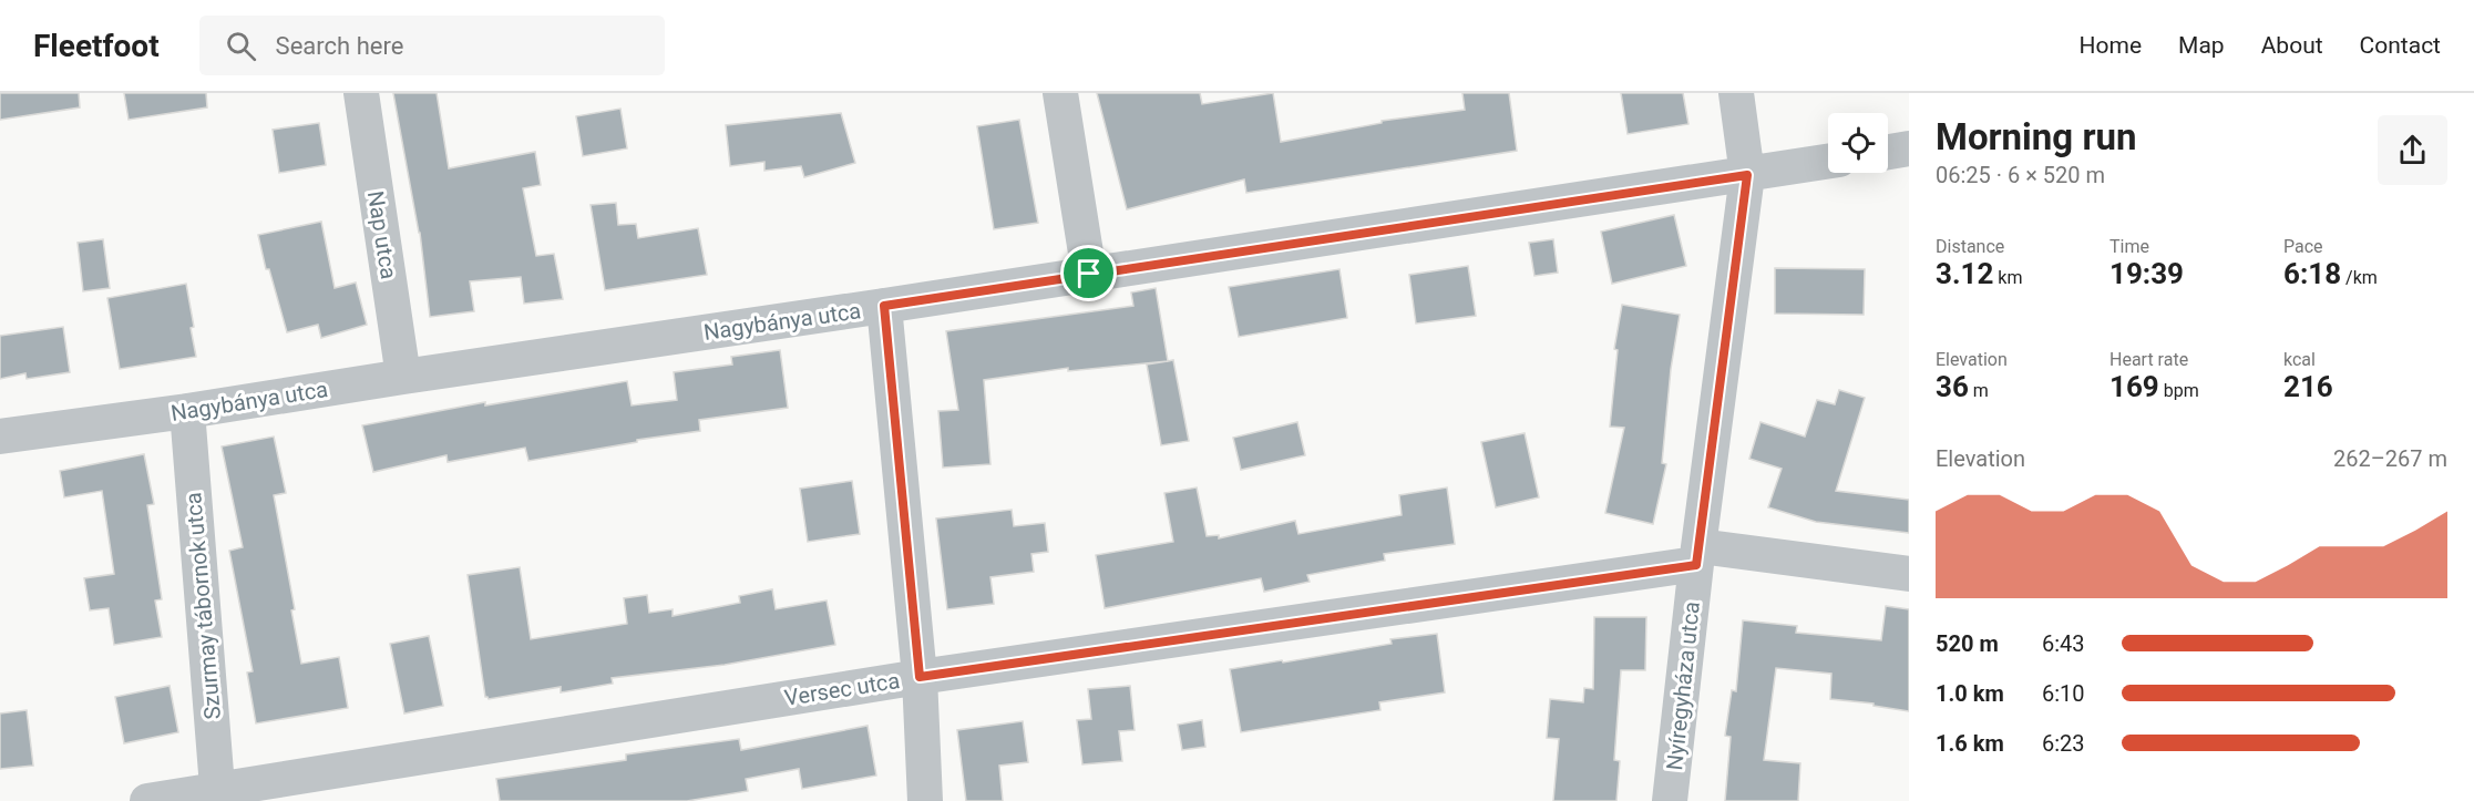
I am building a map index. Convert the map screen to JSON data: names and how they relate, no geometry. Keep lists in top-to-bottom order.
{
  "streets": {
    "street": [
      "Nap utca",
      "Nagybánya utca",
      "Szurmay tábornok utca",
      "Nyíregyháza utca",
      "Versec utca"
    ]
  },
  "crossings": [
    ["Nap utca", "Nagybánya utca"],
    ["Nagybánya utca", "Szurmay tábornok utca"],
    ["Nagybánya utca", "Nyíregyháza utca"],
    ["Szurmay tábornok utca", "Versec utca"],
    ["Nyíregyháza utca", "Versec utca"]
  ],
  "page": {
    "header": "Fleetfoot",
    "search": "Search here",
    "nav": [
      "Home",
      "Map",
      "About",
      "Contact"
    ],
    "heading": ["Morning run", "06:25 · 6 × 520 m"],
    "stats": [
      ["Distance", "3.12 km"],
      ["Time", "19:39"],
      ["Pace", "6:18 /km"],
      ["Elevation", "36 m"],
      ["Heart rate", "169 bpm"],
      ["kcal", "216"]
    ],
    "chart": ["Elevation", "262–267 m"],
    "list": [
      {
        "name": "520 m",
        "note": "6:43"
      },
      {
        "name": "1.0 km",
        "note": "6:10"
      },
      {
        "name": "1.6 km",
        "note": "6:23"
      }
    ]
  }
}
